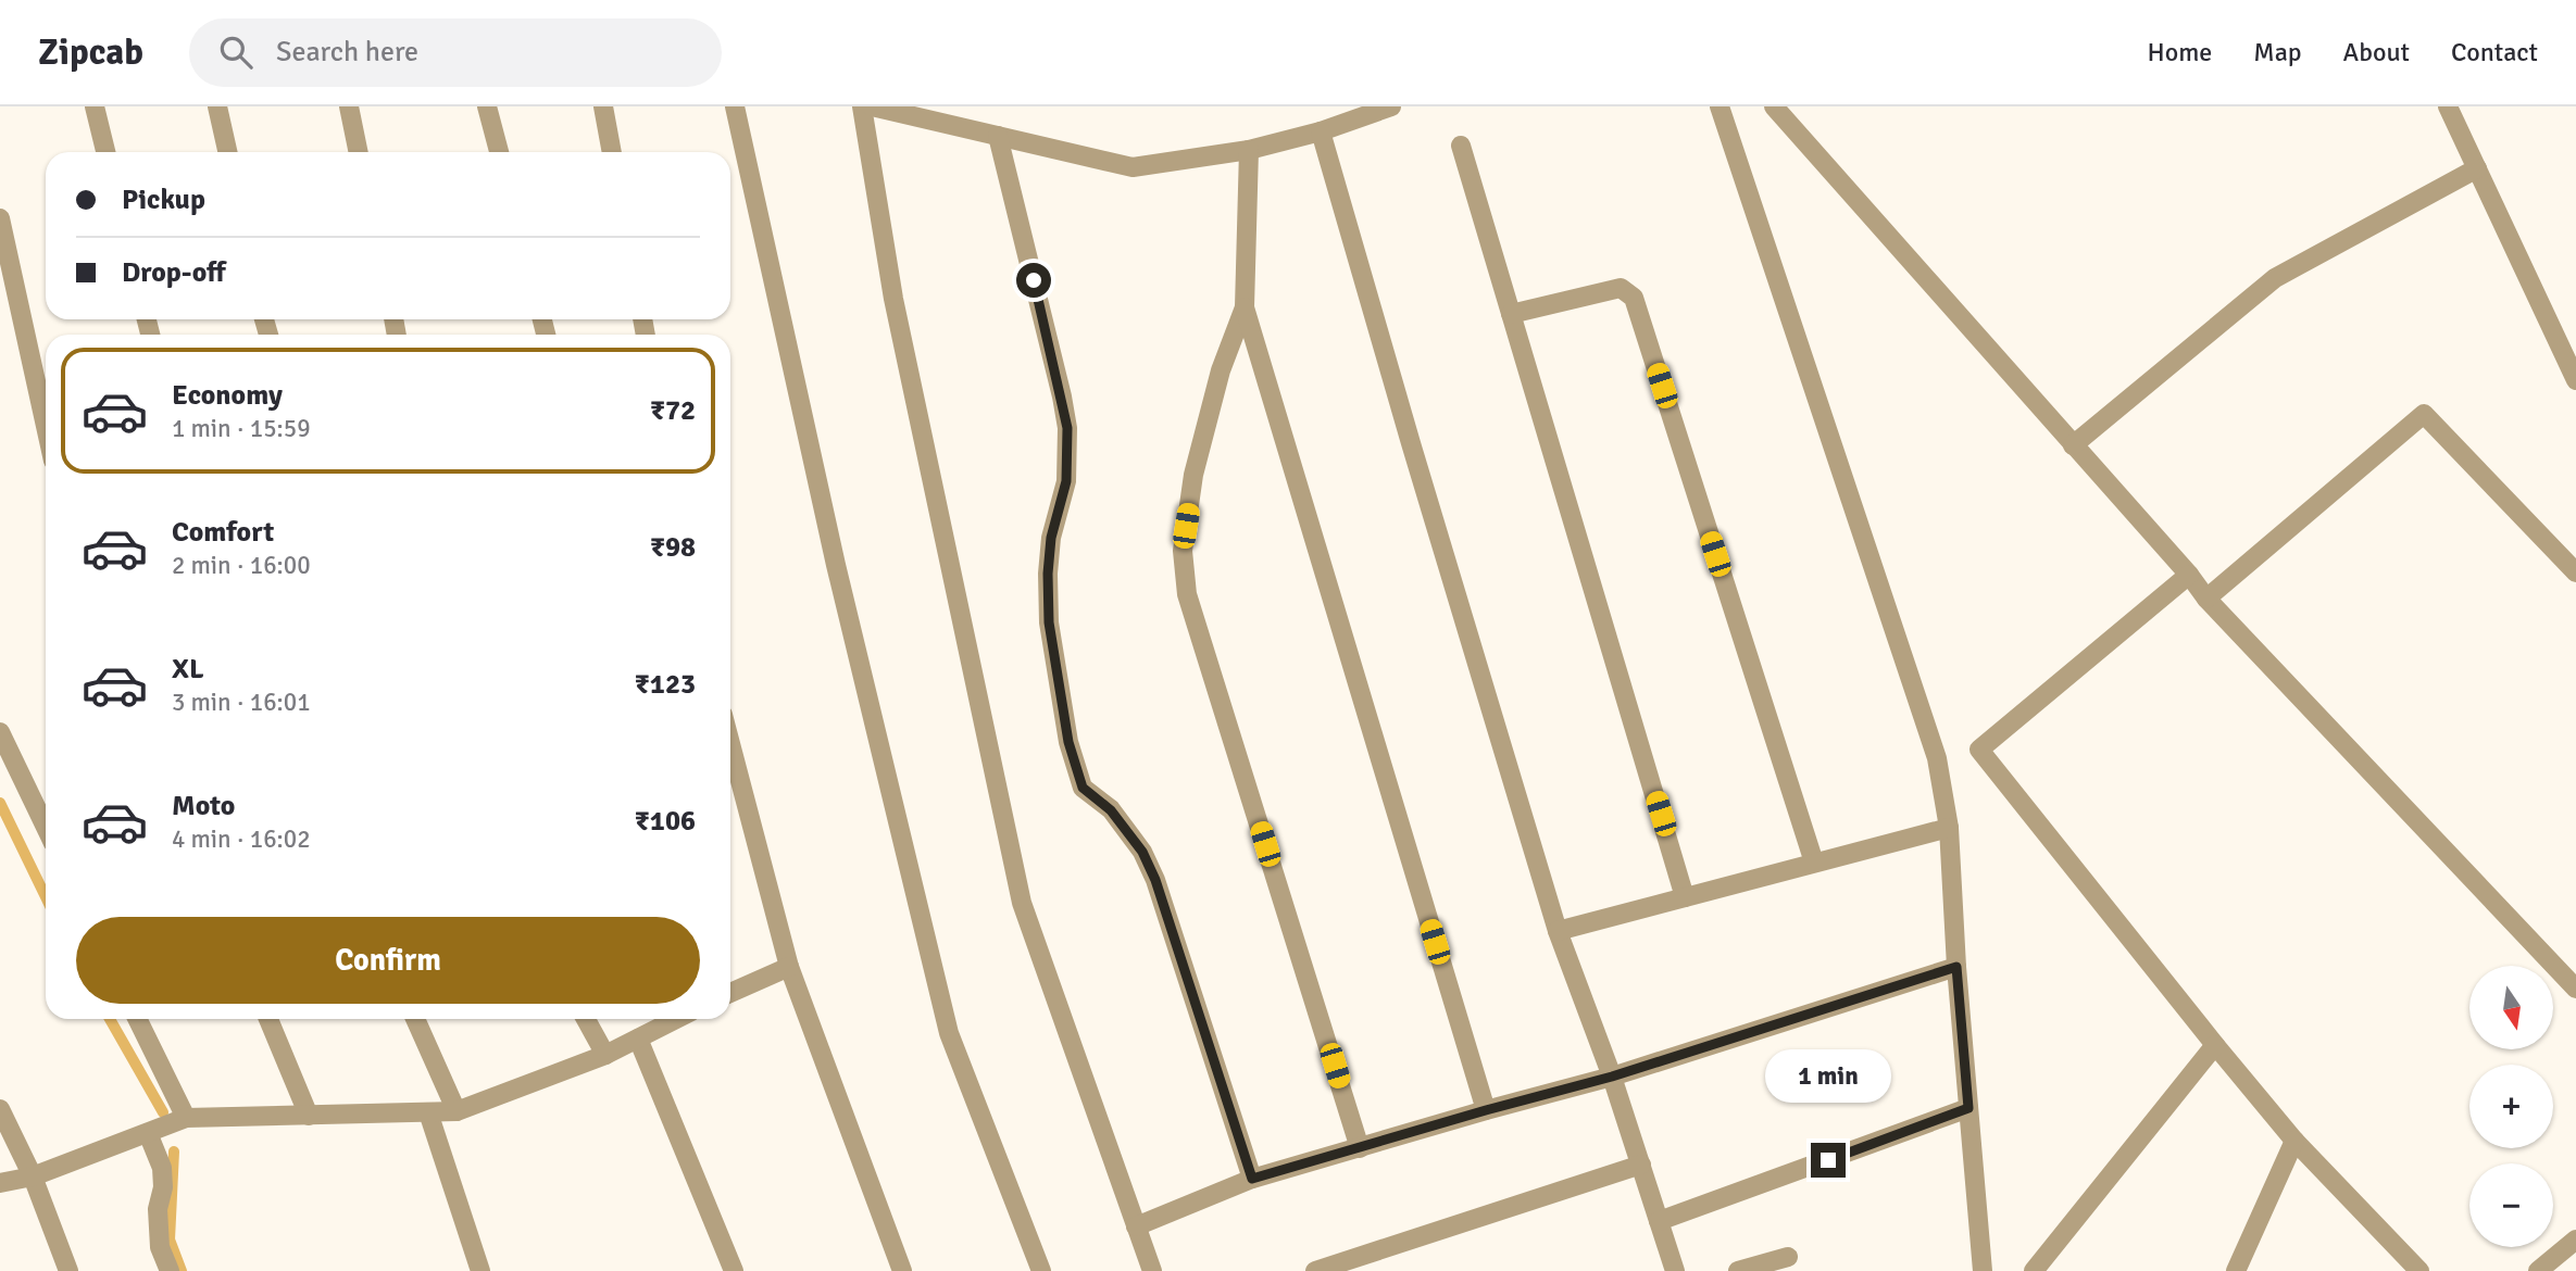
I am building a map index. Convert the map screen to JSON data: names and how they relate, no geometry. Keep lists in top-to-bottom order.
{
  "north": "bottom",
  "page": {
    "header": "Zipcab",
    "search": "Search here",
    "nav": [
      "Home",
      "Map",
      "About",
      "Contact"
    ],
    "banner": ["Pickup", "Drop-off"],
    "list": [
      {
        "name": "Economy",
        "note": "1 min · 15:59",
        "value": "₹72"
      },
      {
        "name": "Comfort",
        "note": "2 min · 16:00",
        "value": "₹98"
      },
      {
        "name": "XL",
        "note": "3 min · 16:01",
        "value": "₹123"
      },
      {
        "name": "Moto",
        "note": "4 min · 16:02",
        "value": "₹106"
      }
    ],
    "buttons": "Confirm",
    "map_buttons": ["+", "−"],
    "bubble": "1 min"
  }
}
